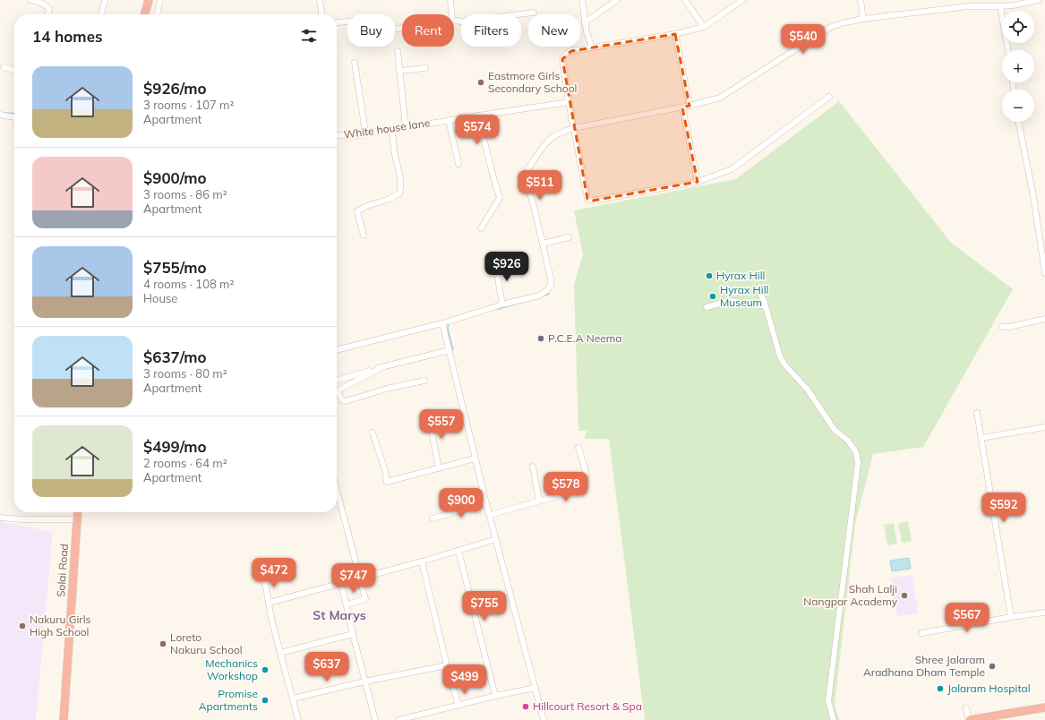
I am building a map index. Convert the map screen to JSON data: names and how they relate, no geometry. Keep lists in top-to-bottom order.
{
  "streets": {
    "highway": ["Solai Road"],
    "street": ["White house lane"]
  },
  "districts": ["St Marys"],
  "places": [
    "Eastmore Girls Secondary School",
    "Hyrax Hill",
    "Hyrax Hill Museum",
    "P.C.E.A Neema",
    "Shah Lalji Nangpar Academy",
    "Nakuru Girls High School",
    "Loreto Nakuru School",
    "Shree Jalaram Aradhana Dham Temple",
    "Mechanics Workshop",
    "Jalaram Hospital",
    "Promise Apartments",
    "Hillcourt Resort & Spa"
  ],
  "page": {
    "map_buttons": ["+", "−"],
    "chip": [
      "Buy",
      "Rent",
      "Filters",
      "New"
    ],
    "heading": "14 homes",
    "price": [
      "$540",
      "$574",
      "$511",
      "$926",
      "$557",
      "$578",
      "$900",
      "$592",
      "$472",
      "$747",
      "$755",
      "$567",
      "$637",
      "$499"
    ],
    "list": [
      {
        "name": "$926/mo",
        "note": "3 rooms · 107 m² · Apartment"
      },
      {
        "name": "$900/mo",
        "note": "3 rooms · 86 m² · Apartment"
      },
      {
        "name": "$755/mo",
        "note": "4 rooms · 108 m² · House"
      },
      {
        "name": "$637/mo",
        "note": "3 rooms · 80 m² · Apartment"
      },
      {
        "name": "$499/mo",
        "note": "2 rooms · 64 m² · Apartment"
      }
    ]
  }
}
